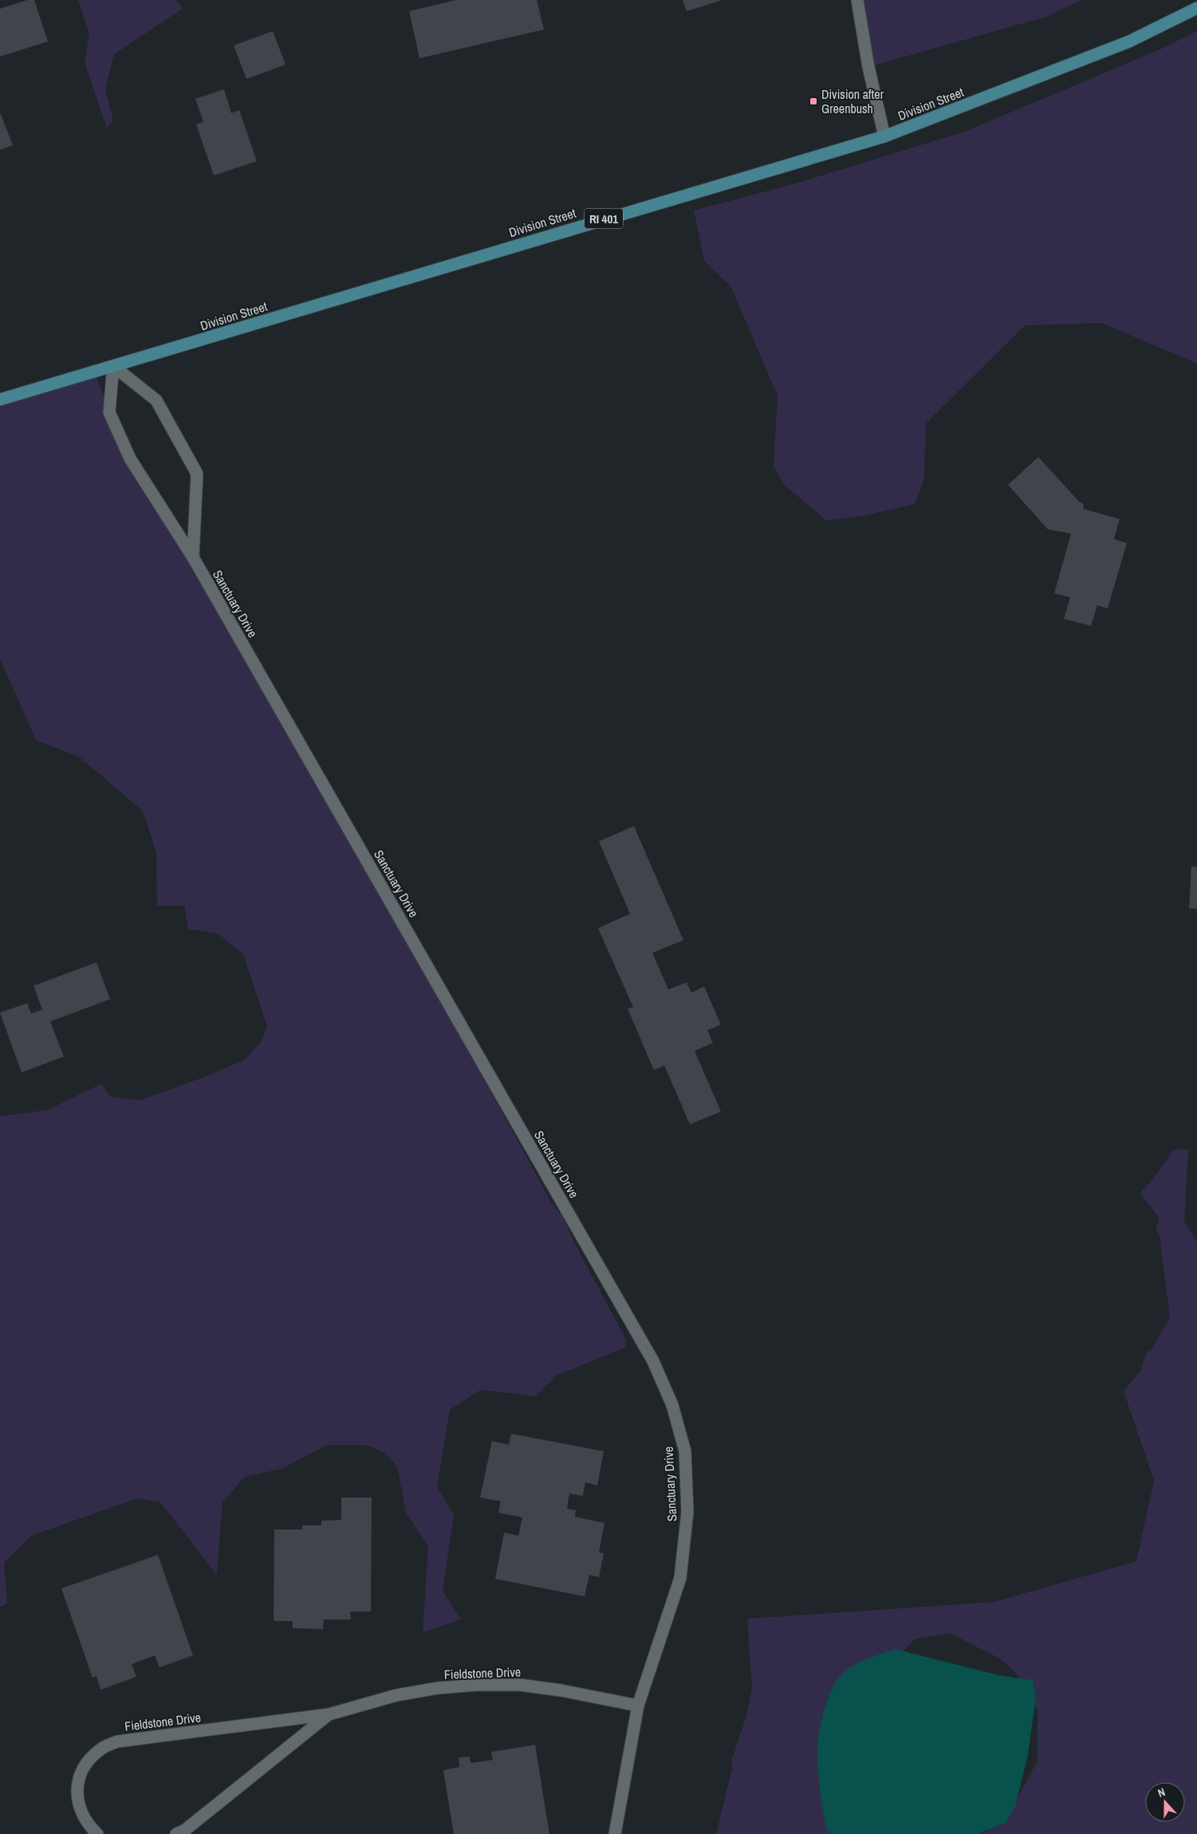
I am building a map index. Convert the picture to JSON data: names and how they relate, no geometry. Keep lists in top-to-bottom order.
{
  "streets": {
    "main road": ["Division Street", "RI 401"],
    "street": ["Sanctuary Drive", "Fieldstone Drive"]
  },
  "crossings": [
    ["Division Street", "Sanctuary Drive"],
    ["Sanctuary Drive", "Fieldstone Drive"]
  ],
  "places": {
    "transit": ["Division after Greenbush"]
  },
  "north": "top"
}
